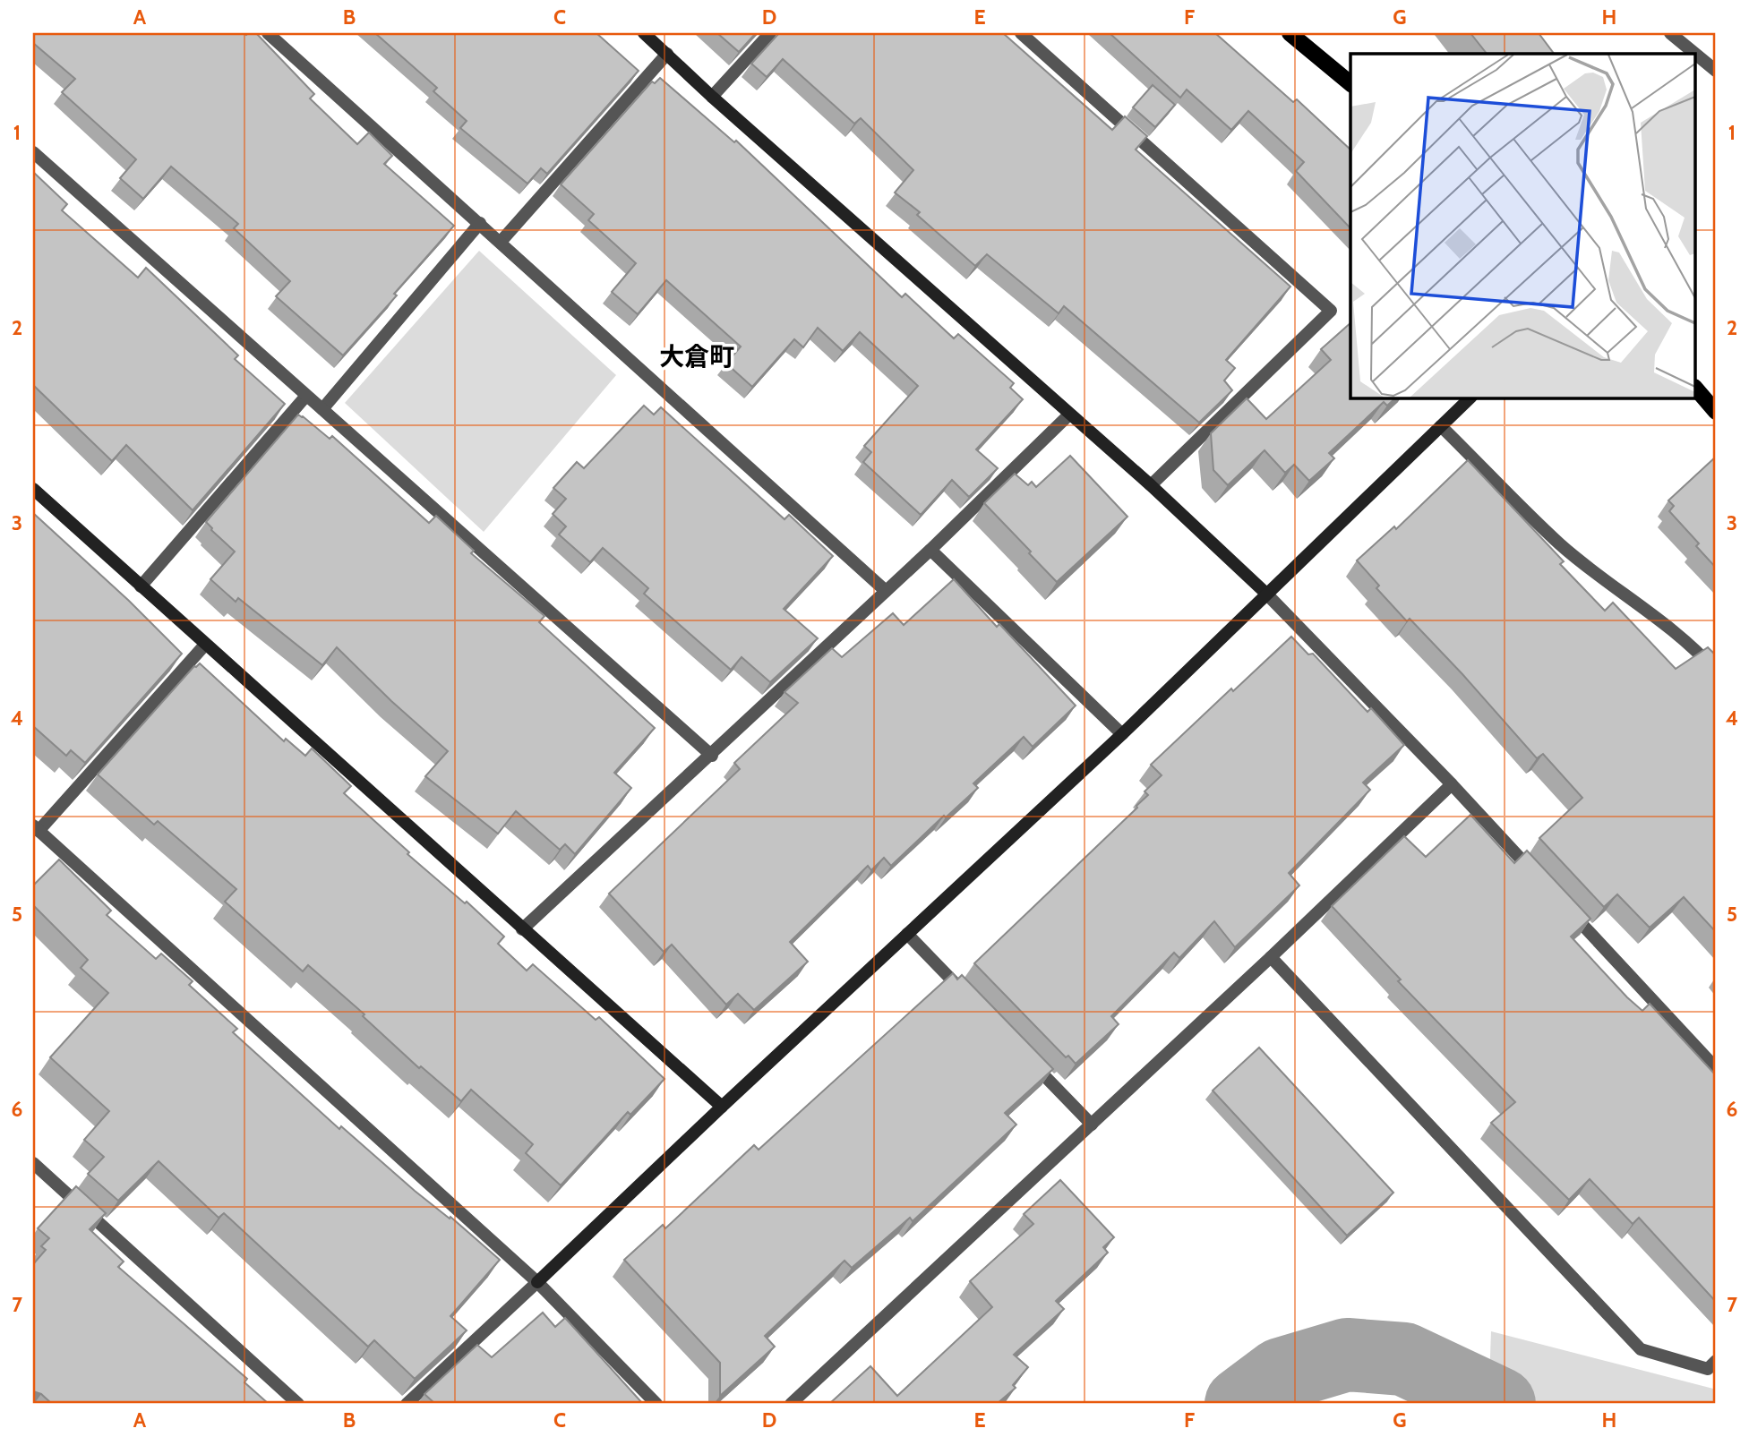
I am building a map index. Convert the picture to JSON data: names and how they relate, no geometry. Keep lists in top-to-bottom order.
{
  "districts": ["大倉町"],
  "grid": {
    "columns": [
      "A",
      "B",
      "C",
      "D",
      "E",
      "F",
      "G",
      "H"
    ],
    "rows": [
      "1",
      "2",
      "3",
      "4",
      "5",
      "6",
      "7"
    ]
  }
}
